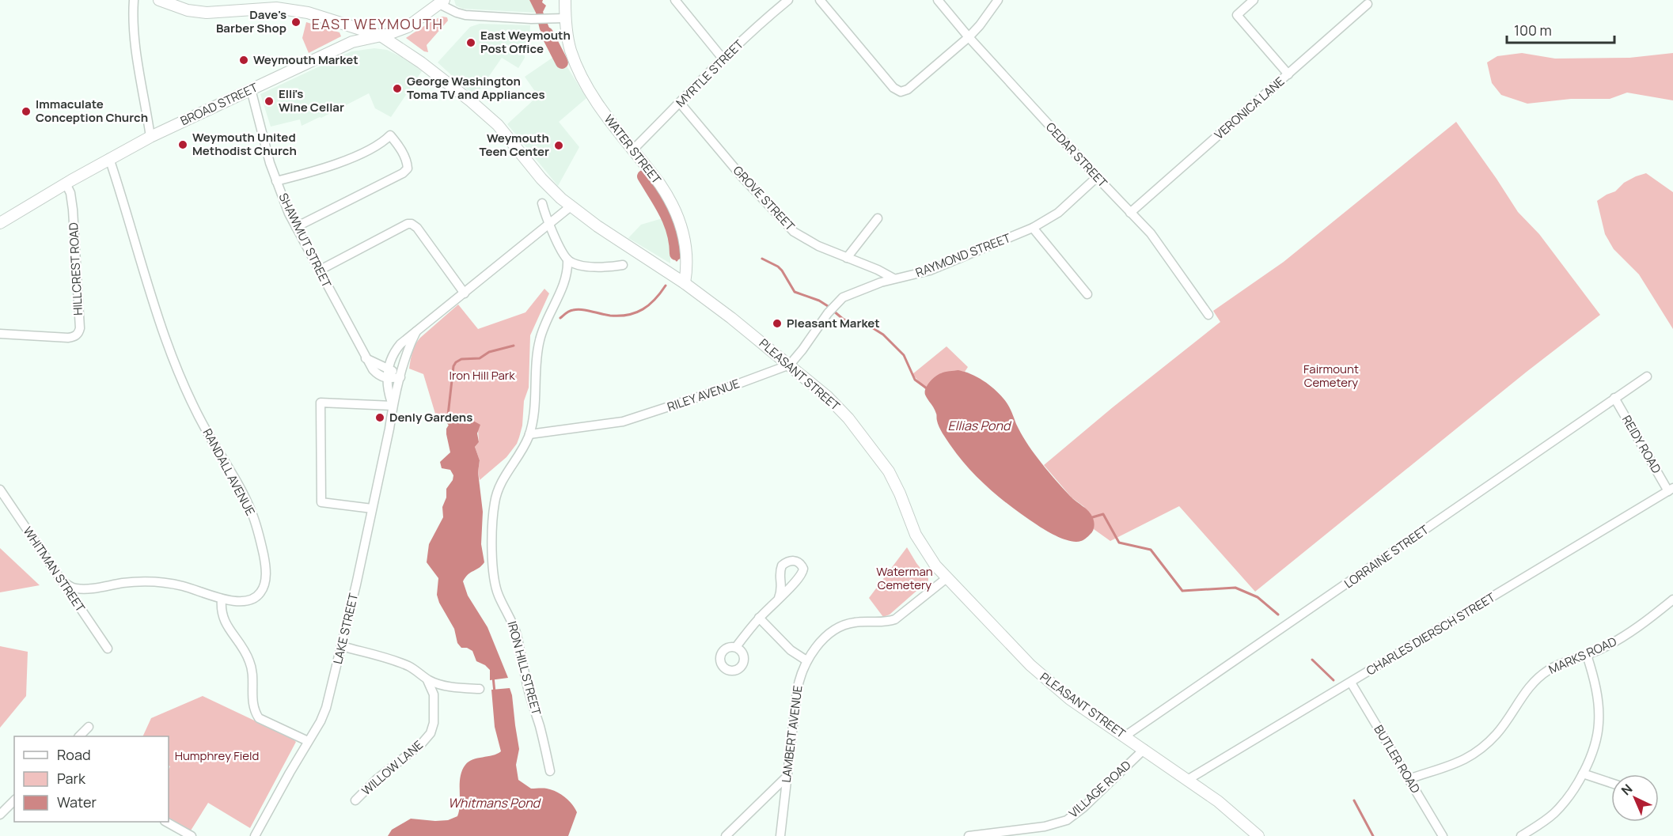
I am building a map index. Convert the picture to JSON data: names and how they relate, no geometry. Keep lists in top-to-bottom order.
{
  "streets": {
    "main road": ["BROAD STREET", "WATER STREET", "PLEASANT STREET"],
    "street": [
      "MYRTLE STREET",
      "VERONICA LANE",
      "CEDAR STREET",
      "GROVE STREET",
      "SHAWMUT STREET",
      "RAYMOND STREET",
      "HILLCREST ROAD",
      "RILEY AVENUE",
      "REIDY ROAD",
      "RANDALL AVENUE",
      "LORRAINE STREET",
      "WHITMAN STREET",
      "LAKE STREET",
      "CHARLES DIERSCH STREET",
      "MARKS ROAD",
      "IRON HILL STREET",
      "LAMBERT AVENUE",
      "BUTLER ROAD",
      "WILLOW LANE",
      "VILLAGE ROAD"
    ]
  },
  "crossings": [
    ["MYRTLE STREET", "WATER STREET"],
    ["MYRTLE STREET", "GROVE STREET"],
    ["BROAD STREET", "SHAWMUT STREET"],
    ["BROAD STREET", "HILLCREST ROAD"],
    ["BROAD STREET", "PLEASANT STREET"],
    ["BROAD STREET", "RANDALL AVENUE"],
    ["VERONICA LANE", "CEDAR STREET"],
    ["WATER STREET", "PLEASANT STREET"],
    ["CEDAR STREET", "RAYMOND STREET"],
    ["GROVE STREET", "RAYMOND STREET"],
    ["SHAWMUT STREET", "LAKE STREET"],
    ["RAYMOND STREET", "PLEASANT STREET"],
    ["RAYMOND STREET", "RILEY AVENUE"],
    ["PLEASANT STREET", "RILEY AVENUE"],
    ["PLEASANT STREET", "LORRAINE STREET"],
    ["PLEASANT STREET", "CHARLES DIERSCH STREET"],
    ["PLEASANT STREET", "LAMBERT AVENUE"],
    ["PLEASANT STREET", "VILLAGE ROAD"],
    ["RILEY AVENUE", "IRON HILL STREET"],
    ["REIDY ROAD", "LORRAINE STREET"],
    ["REIDY ROAD", "CHARLES DIERSCH STREET"],
    ["RANDALL AVENUE", "WHITMAN STREET"],
    ["CHARLES DIERSCH STREET", "BUTLER ROAD"],
    ["MARKS ROAD", "BUTLER ROAD"]
  ],
  "districts": ["EAST WEYMOUTH"],
  "water": ["Ellias Pond", "Whitmans Pond"],
  "parks": [
    "Fairmount Cemetery",
    "Iron Hill Park",
    "Waterman Cemetery",
    "Humphrey Field"
  ],
  "places": [
    "Dave's Barber Shop",
    "East Weymouth Post Office",
    "Weymouth Market",
    "George Washington Toma TV and Appliances",
    "Elli's Wine Cellar",
    "Immaculate Conception Church",
    "Weymouth United Methodist Church",
    "Weymouth Teen Center",
    "Pleasant Market",
    "Denly Gardens"
  ],
  "legend": ["Road", "Park", "Water"],
  "scale_bar": "100 m",
  "north": "top left"
}
